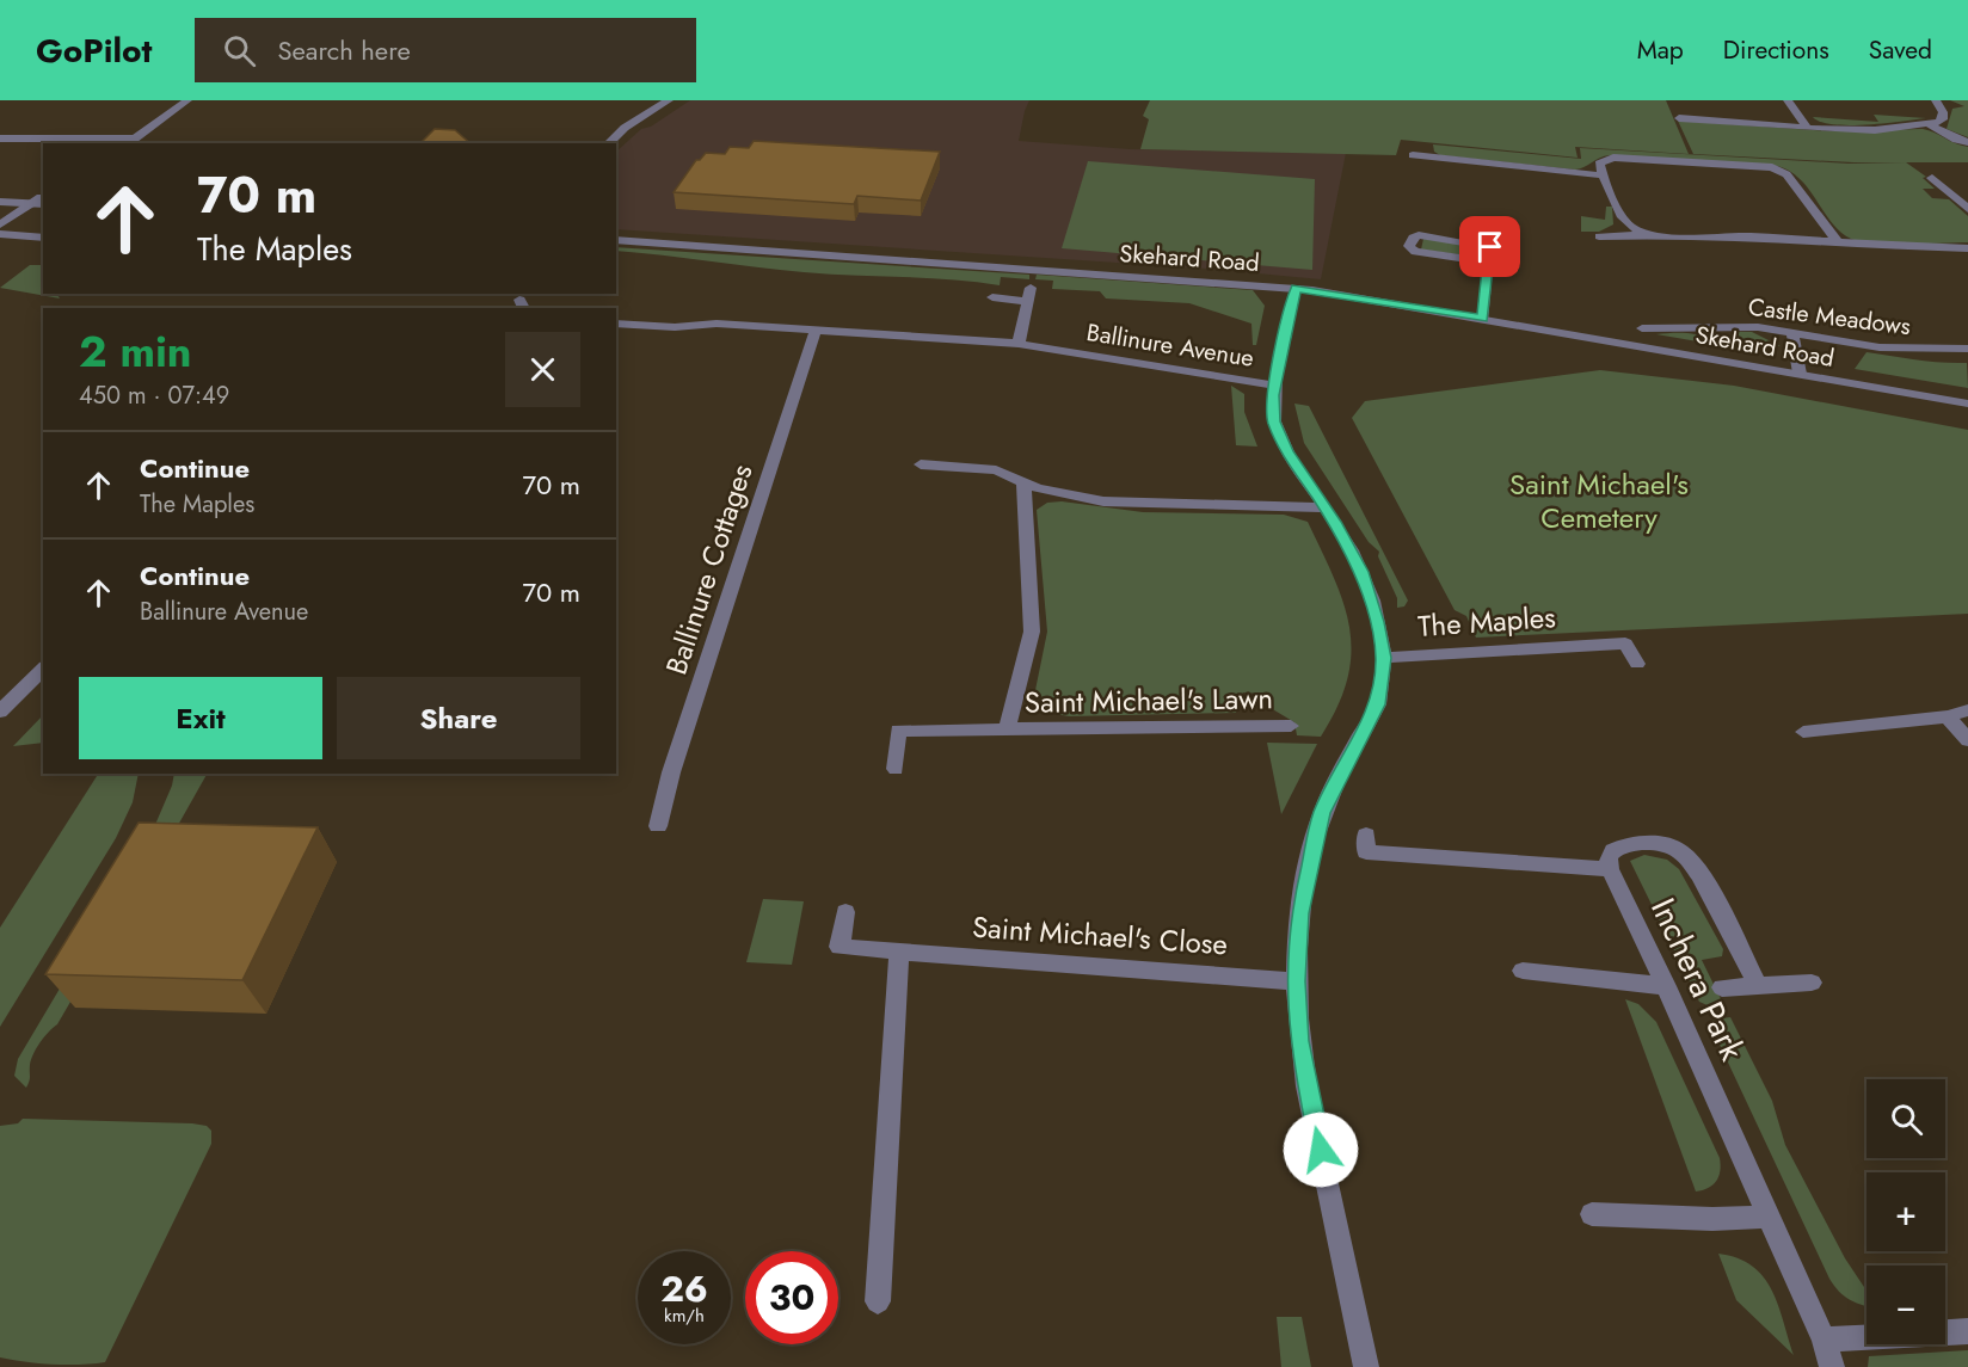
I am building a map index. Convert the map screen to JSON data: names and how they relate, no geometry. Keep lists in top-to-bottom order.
{
  "streets": {
    "street": [
      "Skehard Road",
      "Castle Meadows",
      "Ballinure Avenue",
      "Ballinure Cottages",
      "The Maples",
      "Saint Michael's Lawn",
      "Saint Michael's Close",
      "Inchera Park"
    ]
  },
  "crossings": [
    ["Ballinure Avenue", "Ballinure Cottages"],
    ["Ballinure Avenue", "The Maples"],
    ["The Maples", "Saint Michael's Close"]
  ],
  "parks": ["Saint Michael's Cemetery"],
  "page": {
    "header": "GoPilot",
    "search": "Search here",
    "nav": ["Map", "Directions", "Saved"],
    "turn": ["70 m", "The Maples"],
    "heading": ["2 min", "450 m · 07:49"],
    "list": [
      {
        "name": "Continue",
        "note": "The Maples",
        "value": "70 m"
      },
      {
        "name": "Continue",
        "note": "Ballinure Avenue",
        "value": "70 m"
      }
    ],
    "buttons": ["Exit", "Share"],
    "map_buttons": ["+", "−"],
    "speed": "26 km/h",
    "limit": "30"
  }
}
